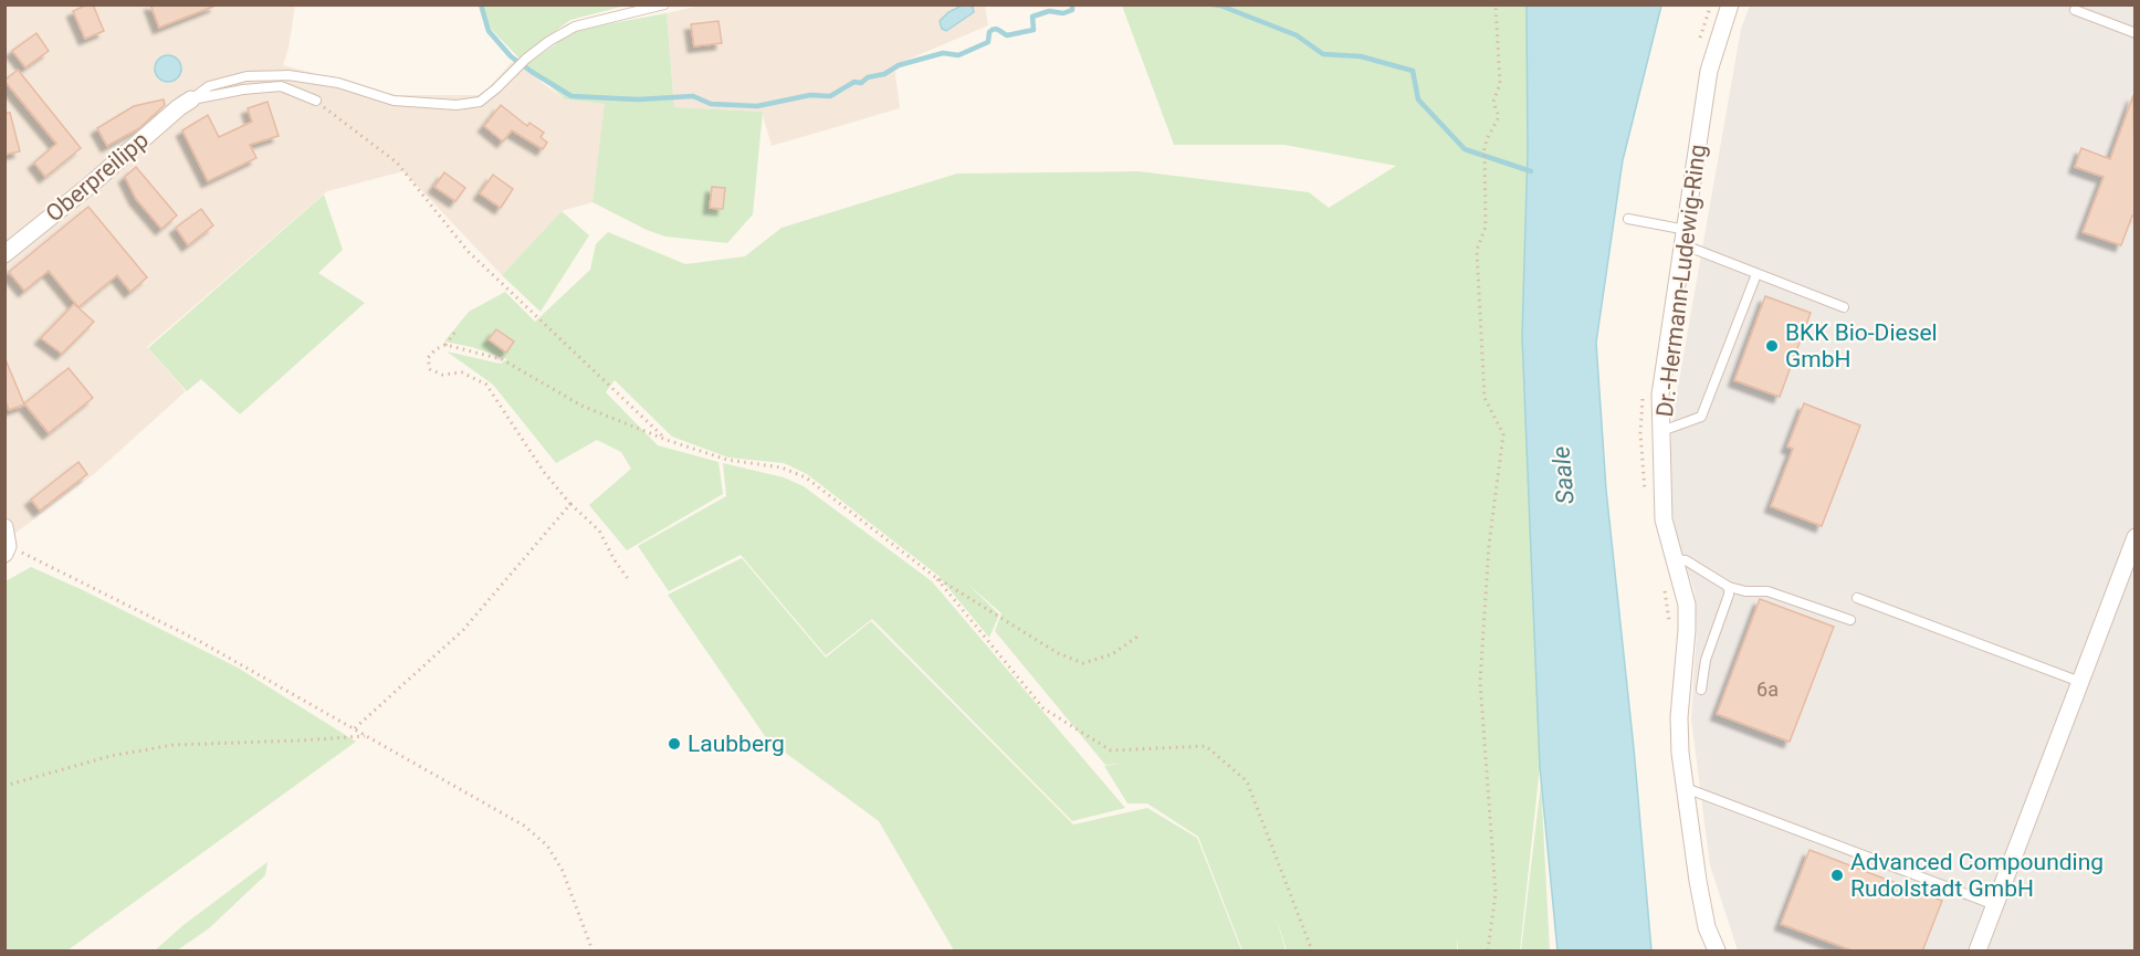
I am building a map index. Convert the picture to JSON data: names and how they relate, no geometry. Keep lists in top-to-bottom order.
{
  "streets": {
    "street": ["Oberpreilipp", "Dr.-Hermann-Ludewig-Ring"]
  },
  "water": ["Saale"],
  "places": ["BKK Bio-Diesel GmbH", "Laubberg", "Advanced Compounding Rudolstadt GmbH"],
  "house_numbers": ["6a"]
}
